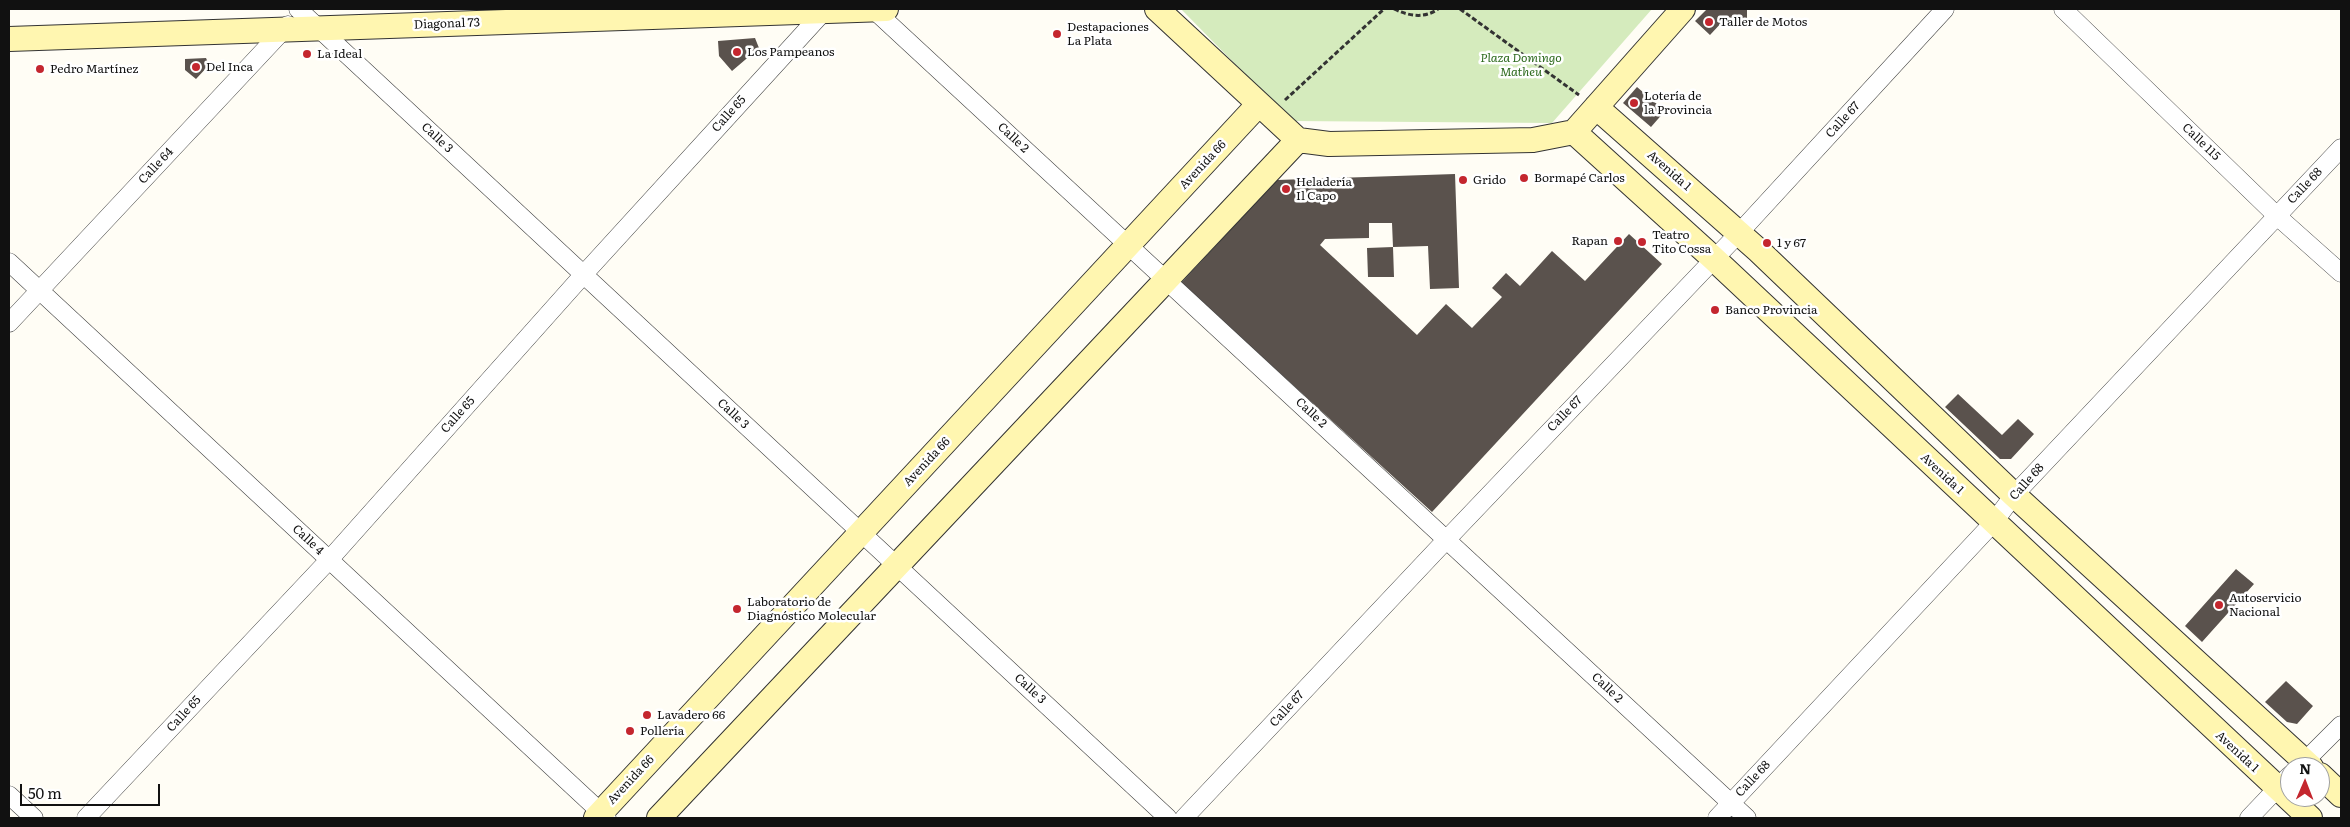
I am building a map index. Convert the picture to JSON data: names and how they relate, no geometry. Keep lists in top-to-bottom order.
{
  "streets": {
    "main road": ["Diagonal 73", "Avenida 66", "Avenida 1"],
    "street": [
      "Calle 65",
      "Calle 67",
      "Calle 3",
      "Calle 2",
      "Calle 115",
      "Calle 64",
      "Calle 68",
      "Calle 4"
    ]
  },
  "crossings": [
    ["Diagonal 73", "Calle 65"],
    ["Diagonal 73", "Calle 3"],
    ["Diagonal 73", "Calle 2"],
    ["Diagonal 73", "Calle 64"],
    ["Calle 65", "Calle 3"],
    ["Calle 65", "Calle 4"],
    ["Calle 67", "Calle 2"],
    ["Calle 67", "Avenida 1"],
    ["Calle 3", "Avenida 66"],
    ["Calle 3", "Calle 64"],
    ["Calle 2", "Avenida 66"],
    ["Calle 2", "Calle 68"],
    ["Calle 115", "Calle 68"],
    ["Avenida 66", "Calle 4"],
    ["Calle 64", "Calle 4"],
    ["Avenida 1", "Calle 68"]
  ],
  "parks": ["Plaza Domingo Matheu"],
  "places": [
    "Taller de Motos",
    "Destapaciones La Plata",
    "Los Pampeanos",
    "La Ideal",
    "Del Inca",
    "Pedro Martínez",
    "Lotería de la Provincia",
    "Bormapé Carlos",
    "Grido",
    "Heladería Il Capo",
    "Rapan",
    "Teatro Tito Cossa",
    "1 y 67",
    "Banco Provincia",
    "Autoservicio Nacional",
    "Laboratorio de Diagnóstico Molecular",
    "Lavadero 66",
    "Pollería"
  ],
  "scale_bar": "50 m",
  "north": "top"
}
